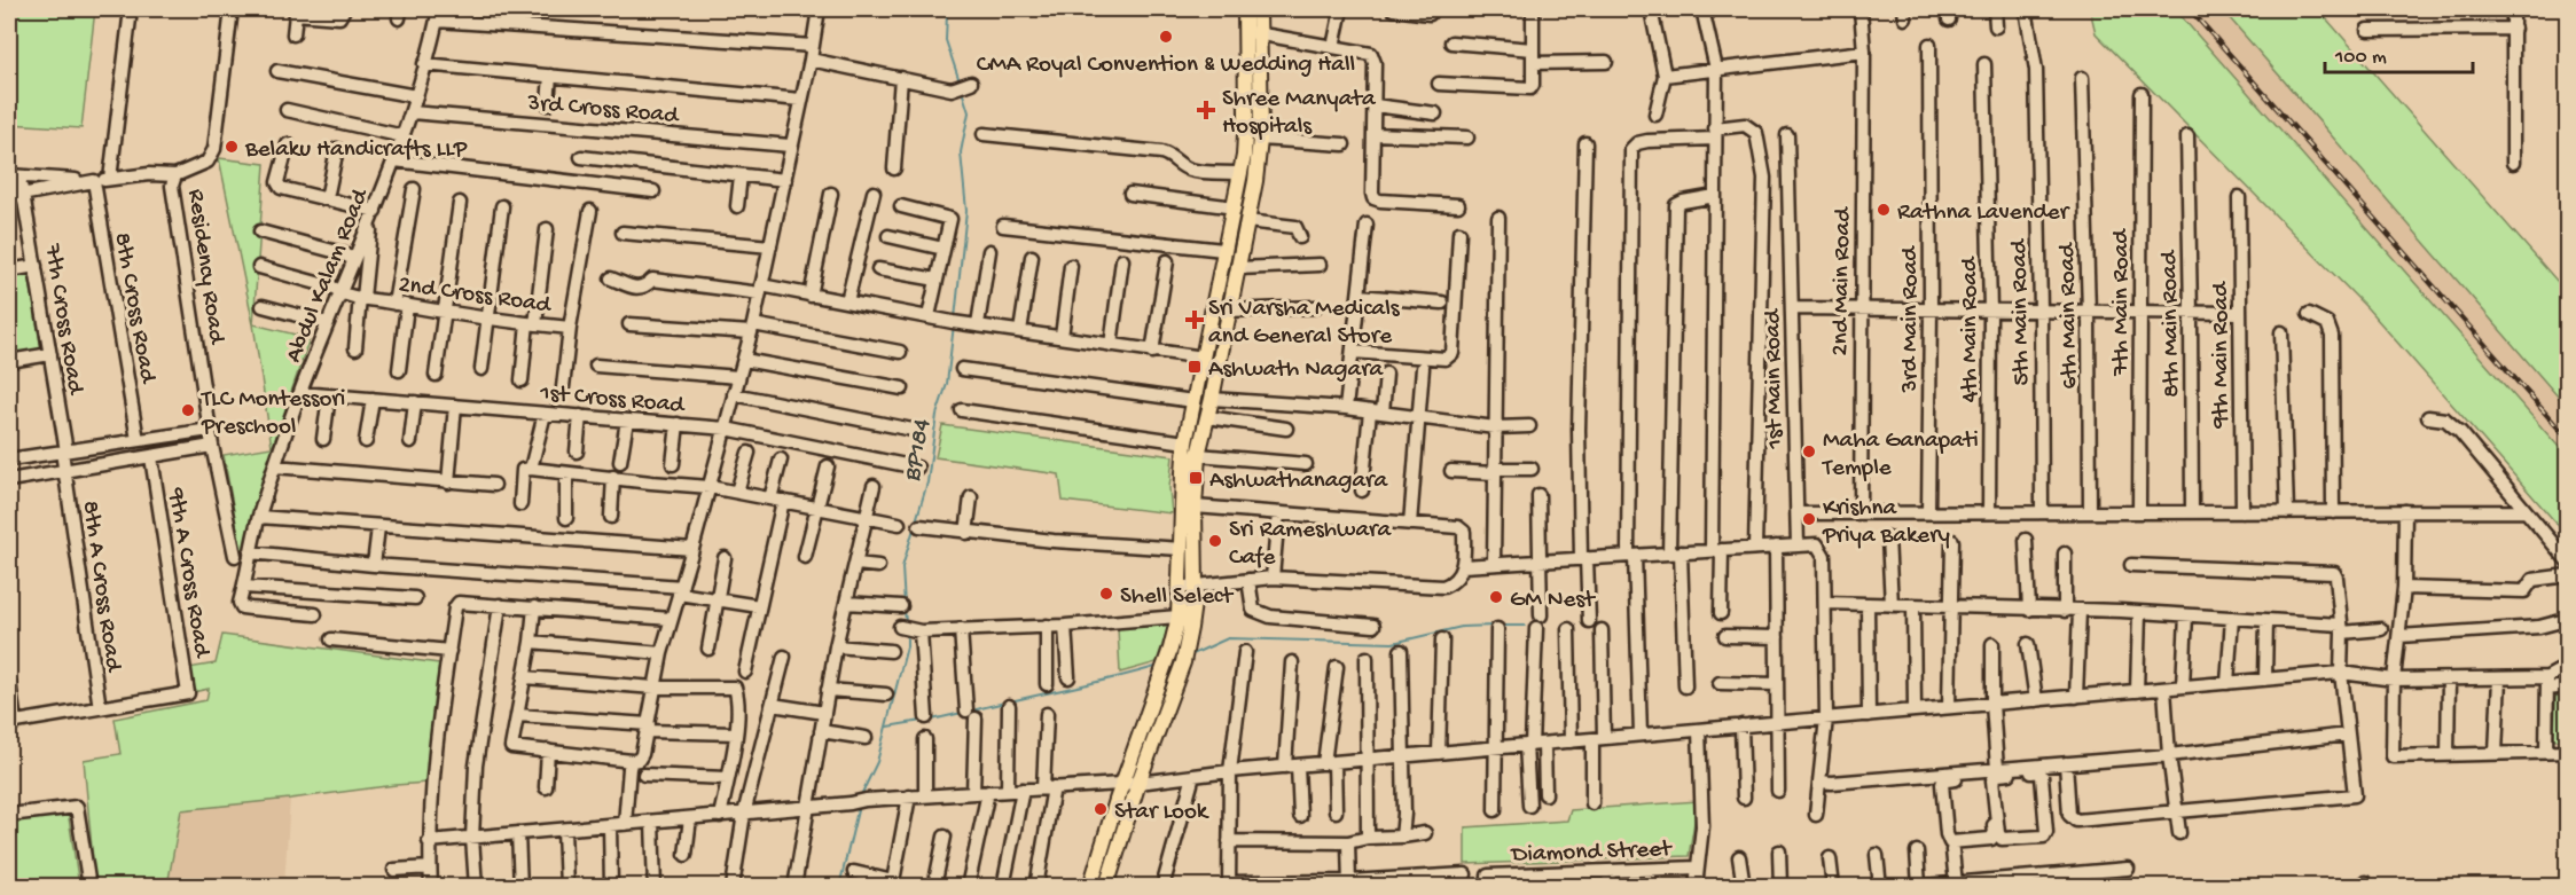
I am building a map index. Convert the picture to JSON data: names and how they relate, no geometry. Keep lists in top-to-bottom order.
{
  "streets": {
    "street": [
      "3rd Cross Road",
      "Residency Road",
      "Abdul Kalam Road",
      "2nd Main Road",
      "2nd Cross Road",
      "7th Main Road",
      "8th Cross Road",
      "5th Main Road",
      "6th Main Road",
      "7th Cross Road",
      "3rd Main Road",
      "8th Main Road",
      "4th Main Road",
      "9th Main Road",
      "1st Main Road",
      "1st Cross Road",
      "9th A Cross Road",
      "8th A Cross Road",
      "Diamond Street"
    ]
  },
  "crossings": [
    ["3rd Cross Road", "Abdul Kalam Road"],
    ["Abdul Kalam Road", "2nd Cross Road"],
    ["Abdul Kalam Road", "1st Cross Road"],
    ["7th Cross Road", "8th A Cross Road"],
    ["9th A Cross Road", "8th A Cross Road"]
  ],
  "water": ["BP184"],
  "places": {
    "other": [
      "CMA Royal Convention & Wedding Hall",
      "Belaku Handicrafts LLP",
      "Rathna Lavender",
      "TLC Montessori Preschool",
      "Maha Ganapati Temple",
      "Krishna Priya Bakery",
      "Sri Rameshwara Cafe",
      "Shell Select",
      "GM Nest",
      "Star Look"
    ],
    "health": ["Shree Manyata Hospitals", "Sri Varsha Medicals and General Store"],
    "transit": ["Ashwath Nagara", "Ashwathanagara"]
  },
  "scale_bar": "100 m"
}
